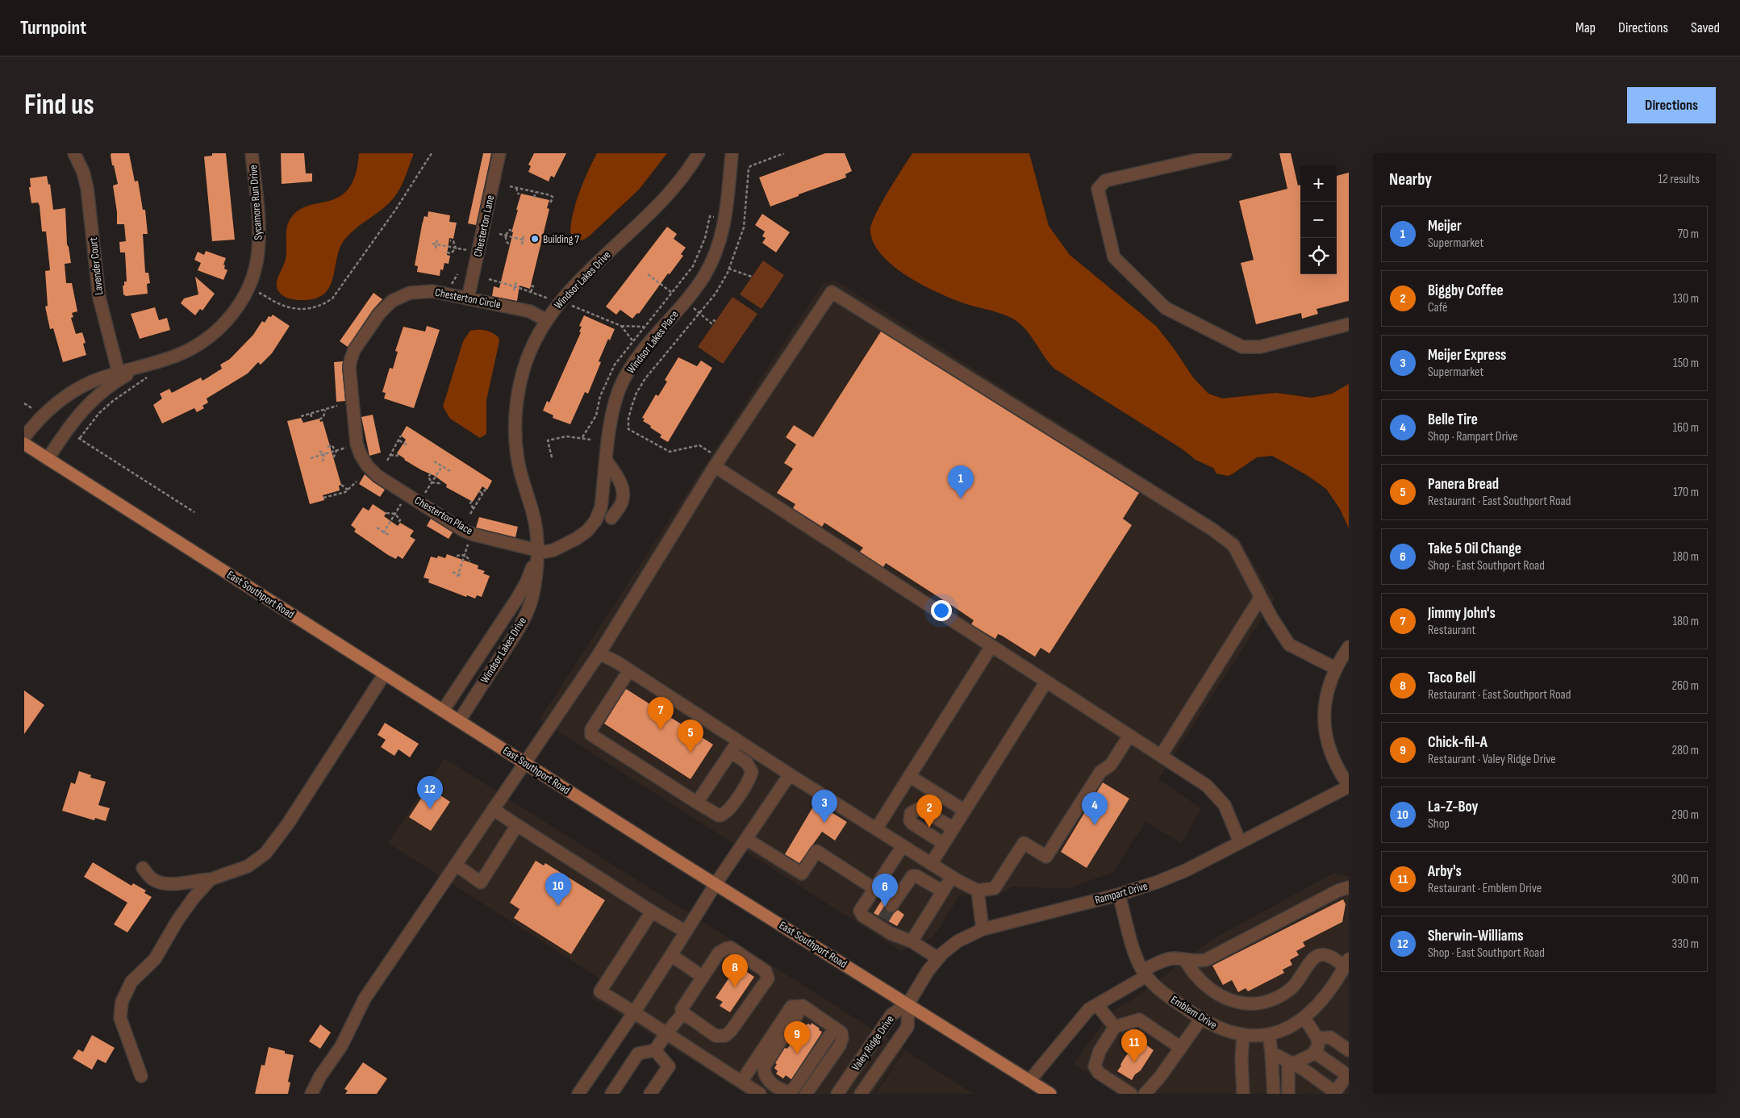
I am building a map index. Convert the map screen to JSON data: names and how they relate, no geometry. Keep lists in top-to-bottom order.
{
  "streets": {
    "main road": ["East Southport Road"],
    "street": [
      "Sycamore Run Drive",
      "Chesterton Lane",
      "Lavender Court",
      "Windsor Lakes Drive",
      "Chesterton Circle",
      "Windsor Lakes Place",
      "Chesterton Place",
      "Rampart Drive",
      "Emblem Drive",
      "Valey Ridge Drive"
    ]
  },
  "crossings": [
    ["Sycamore Run Drive", "Lavender Court"],
    ["Sycamore Run Drive", "East Southport Road"],
    ["Chesterton Lane", "Chesterton Circle"],
    ["Windsor Lakes Drive", "Chesterton Circle"],
    ["Windsor Lakes Drive", "Windsor Lakes Place"],
    ["Windsor Lakes Drive", "Chesterton Place"],
    ["Windsor Lakes Drive", "East Southport Road"],
    ["Chesterton Circle", "Chesterton Place"],
    ["Windsor Lakes Place", "Chesterton Place"],
    ["East Southport Road", "Rampart Drive"],
    ["East Southport Road", "Valey Ridge Drive"],
    ["Rampart Drive", "Emblem Drive"],
    ["Rampart Drive", "Valey Ridge Drive"]
  ],
  "places": ["Building 7"],
  "page": {
    "header": "Turnpoint",
    "nav": ["Map", "Directions", "Saved"],
    "buttons": "Directions",
    "title": "Find us",
    "heading": ["Nearby", "12 results"],
    "map_buttons": ["+", "−"],
    "list": [
      {
        "mark": "1",
        "name": "Meijer",
        "note": "Supermarket",
        "value": "70 m"
      },
      {
        "mark": "2",
        "name": "Biggby Coffee",
        "note": "Café",
        "value": "130 m"
      },
      {
        "mark": "3",
        "name": "Meijer Express",
        "note": "Supermarket",
        "value": "150 m"
      },
      {
        "mark": "4",
        "name": "Belle Tire",
        "note": "Shop · Rampart Drive",
        "value": "160 m"
      },
      {
        "mark": "5",
        "name": "Panera Bread",
        "note": "Restaurant · East Southport Road",
        "value": "170 m"
      },
      {
        "mark": "6",
        "name": "Take 5 Oil Change",
        "note": "Shop · East Southport Road",
        "value": "180 m"
      },
      {
        "mark": "7",
        "name": "Jimmy John's",
        "note": "Restaurant",
        "value": "180 m"
      },
      {
        "mark": "8",
        "name": "Taco Bell",
        "note": "Restaurant · East Southport Road",
        "value": "260 m"
      },
      {
        "mark": "9",
        "name": "Chick-fil-A",
        "note": "Restaurant · Valey Ridge Drive",
        "value": "280 m"
      },
      {
        "mark": "10",
        "name": "La-Z-Boy",
        "note": "Shop",
        "value": "290 m"
      },
      {
        "mark": "11",
        "name": "Arby's",
        "note": "Restaurant · Emblem Drive",
        "value": "300 m"
      },
      {
        "mark": "12",
        "name": "Sherwin-Williams",
        "note": "Shop · East Southport Road",
        "value": "330 m"
      }
    ],
    "pins": [
      "1",
      "7",
      "5",
      "12",
      "3",
      "4",
      "2",
      "10",
      "6",
      "8",
      "9",
      "11"
    ]
  }
}
